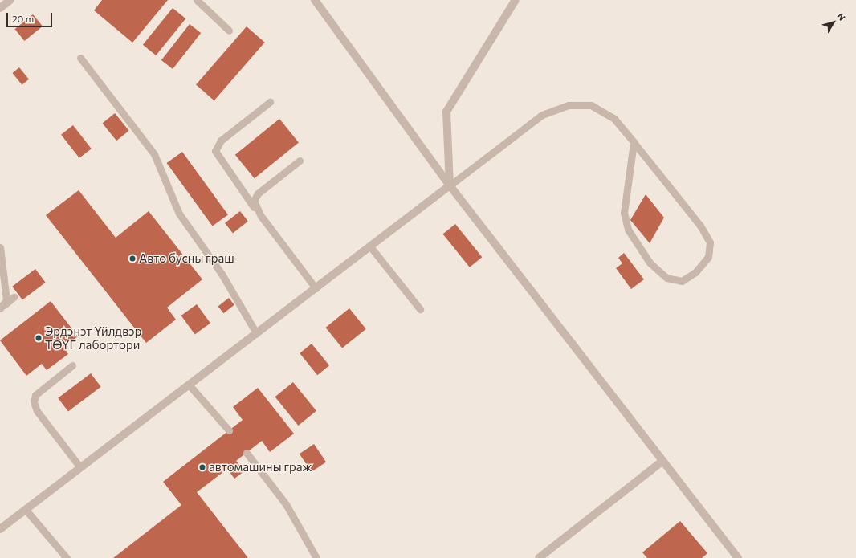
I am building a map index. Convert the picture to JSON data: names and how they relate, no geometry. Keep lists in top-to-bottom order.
{
  "places": ["Авто бусны граш", "Эрдэнэт Үйлдвэр ТӨҮГ лабортори", "автомашины граж"],
  "scale_bar": "20 m",
  "north": "top right"
}
